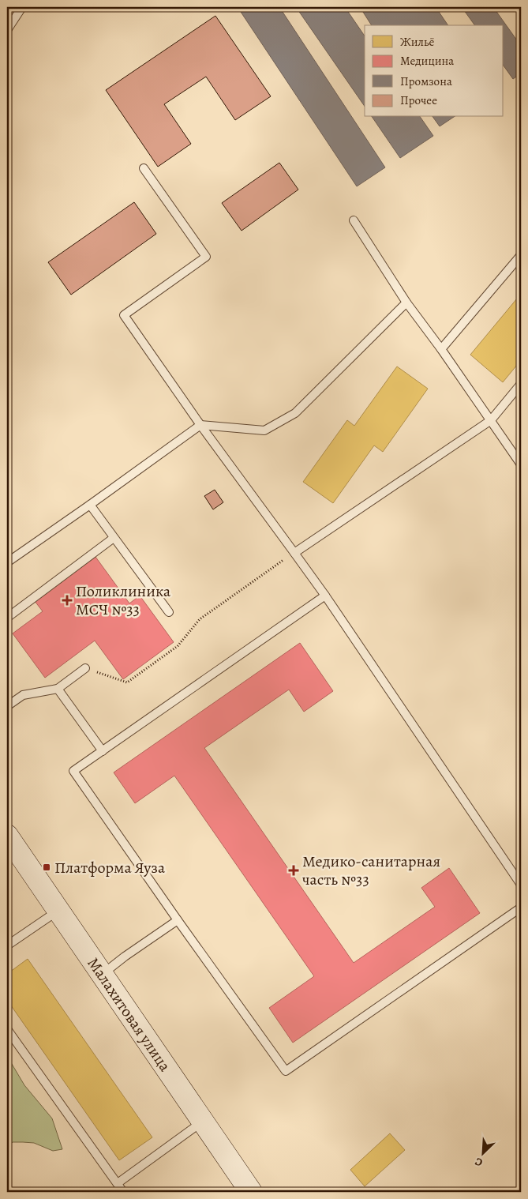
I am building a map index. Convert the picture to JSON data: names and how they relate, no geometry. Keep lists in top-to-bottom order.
{
  "streets": {
    "street": ["Малахитовая улица"]
  },
  "places": {
    "health": ["Поликлиника МСЧ №33", "Медико-санитарная часть №33"],
    "transit": ["Платформа Яуза"]
  },
  "legend": [
    "Жильё",
    "Медицина",
    "Промзона",
    "Прочее"
  ],
  "north": "bottom left"
}
